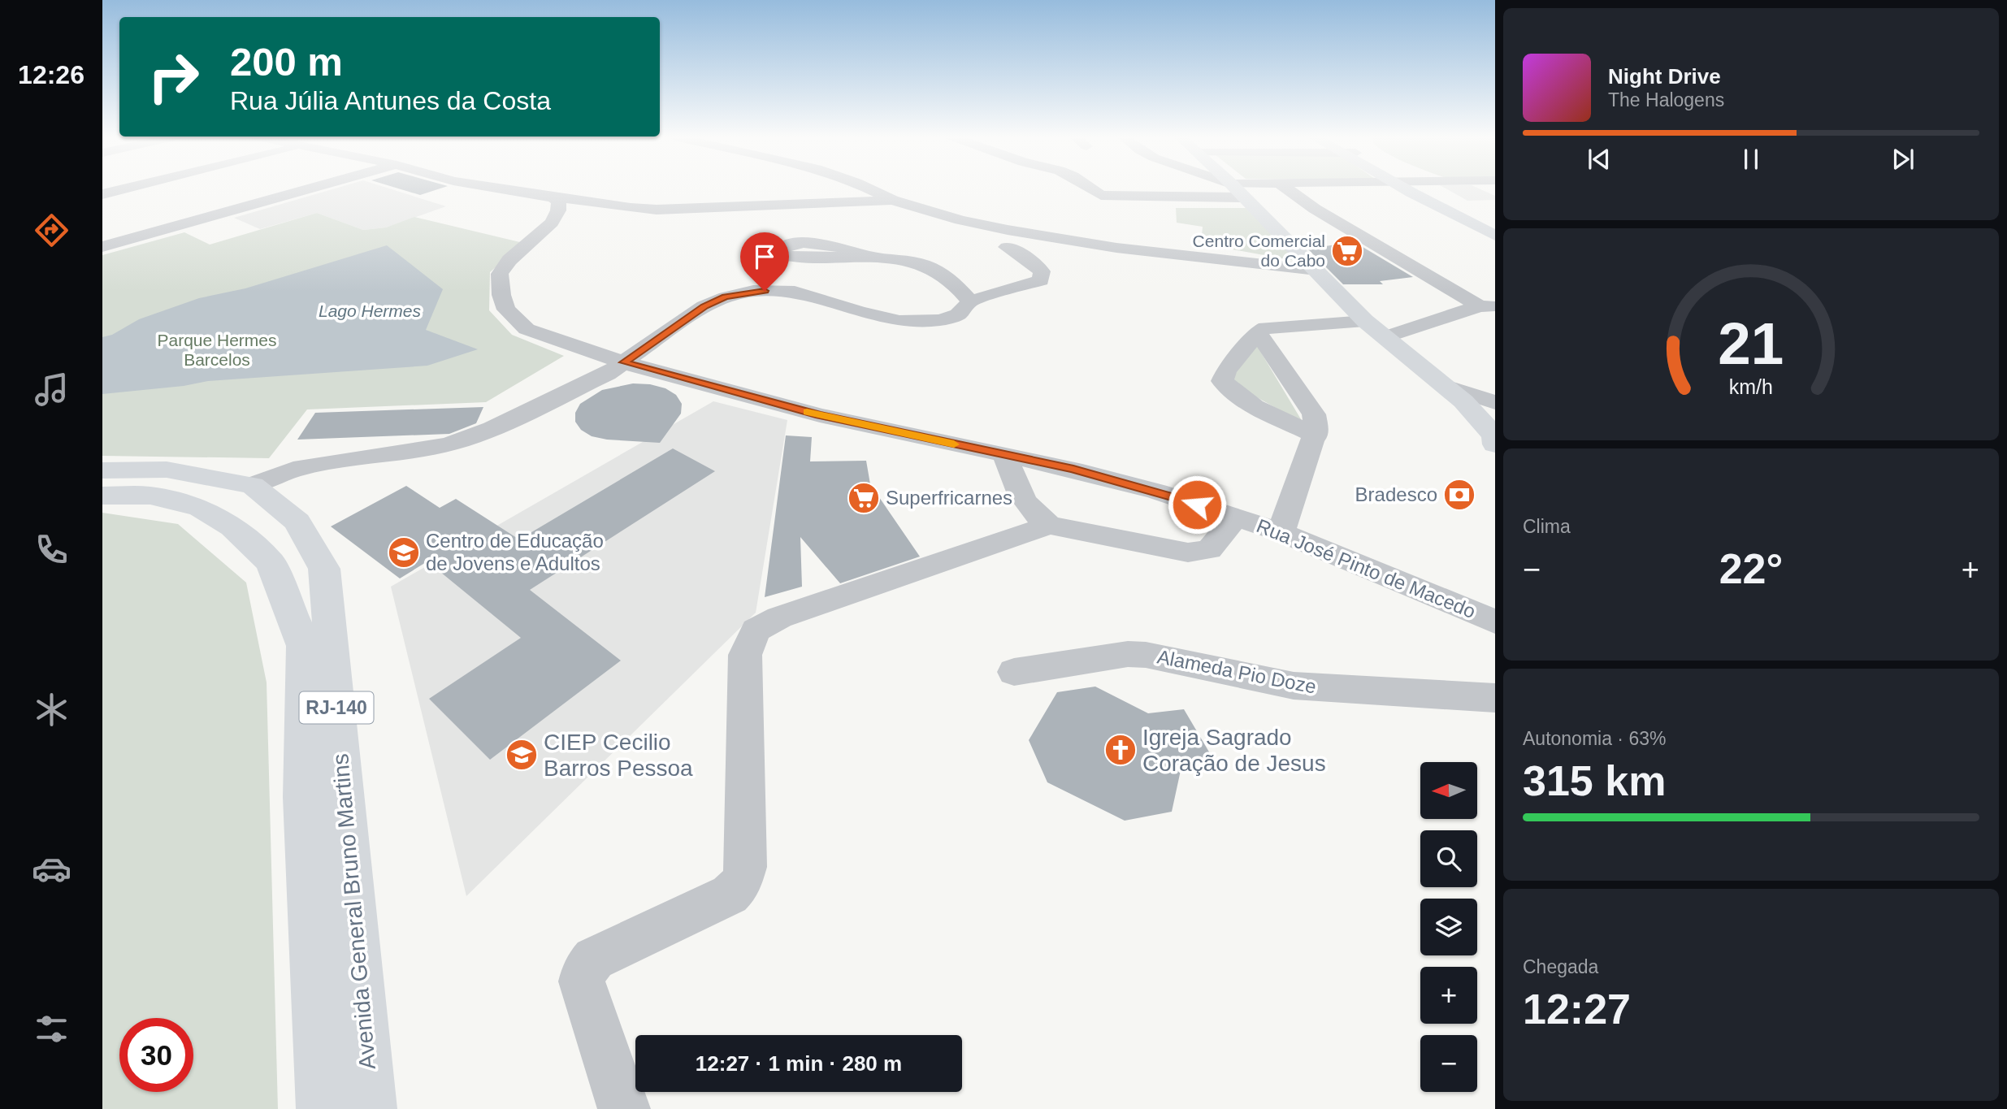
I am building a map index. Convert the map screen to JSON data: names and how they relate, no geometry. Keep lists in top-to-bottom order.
{
  "streets": {
    "main road": ["RJ-140", "Avenida General Bruno Martins"],
    "street": ["Rua José Pinto de Macedo", "Alameda Pio Doze"]
  },
  "water": ["Lago Hermes"],
  "parks": ["Parque Hermes Barcelos"],
  "places": {
    "supermarket": ["Centro Comercial do Cabo", "Superfricarnes"],
    "bank": ["Bradesco"],
    "school or university": ["Centro de Educação de Jovens e Adultos", "CIEP Cecilio Barros Pessoa"],
    "church": ["Igreja Sagrado Coração de Jesus"]
  },
  "north": "left",
  "page": {
    "tabs": "12:26",
    "turn": ["200 m", "Rua Júlia Antunes da Costa"],
    "song": ["Night Drive", "The Halogens"],
    "tile": [
      "Clima",
      ["Autonomia · 63%", "315 km"],
      ["Chegada", "12:27"]
    ],
    "heat": ["−", "22°", "+"],
    "map_buttons": ["+", "−"],
    "limit": "30",
    "trip": "12:27 · 1 min · 280 m",
    "gauge": ["21", "km/h"]
  }
}
